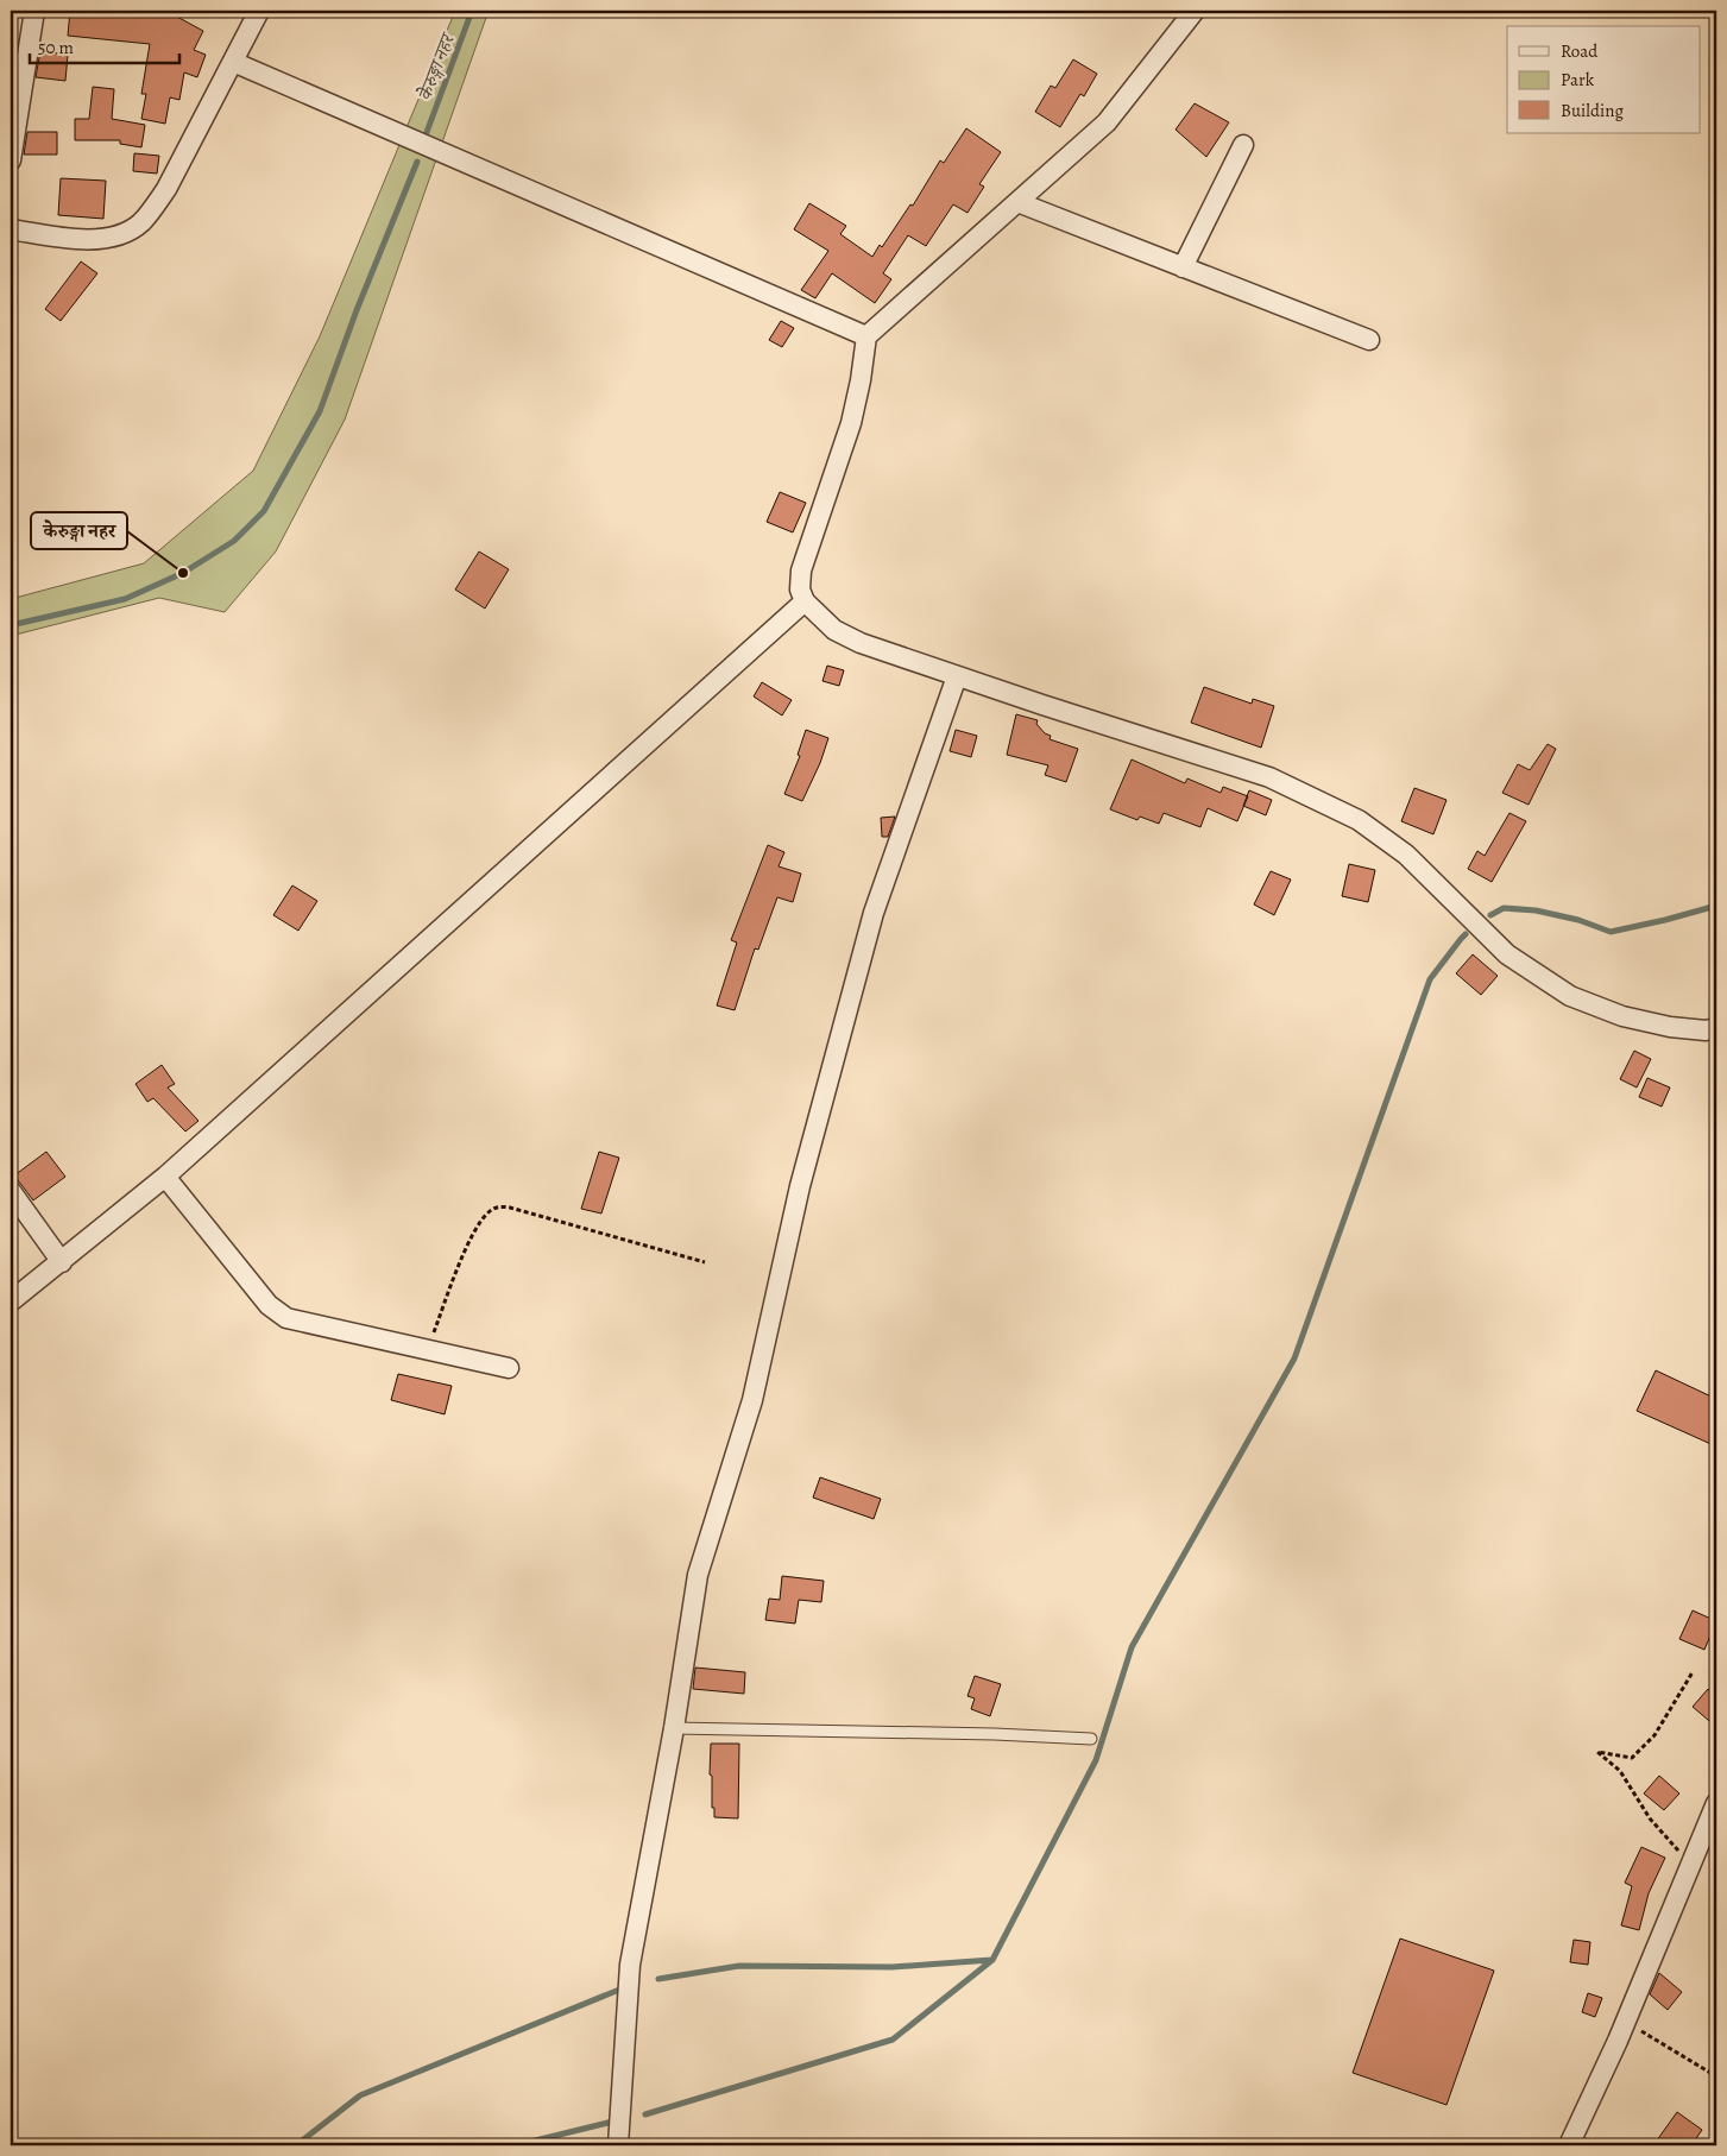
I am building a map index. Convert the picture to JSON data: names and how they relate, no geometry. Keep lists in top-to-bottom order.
{
  "water": ["केेरुङ्गा नहर"],
  "places": ["केेरुङ्गा नहर"],
  "legend": ["Road", "Park", "Building"],
  "scale_bar": "50 m"
}
